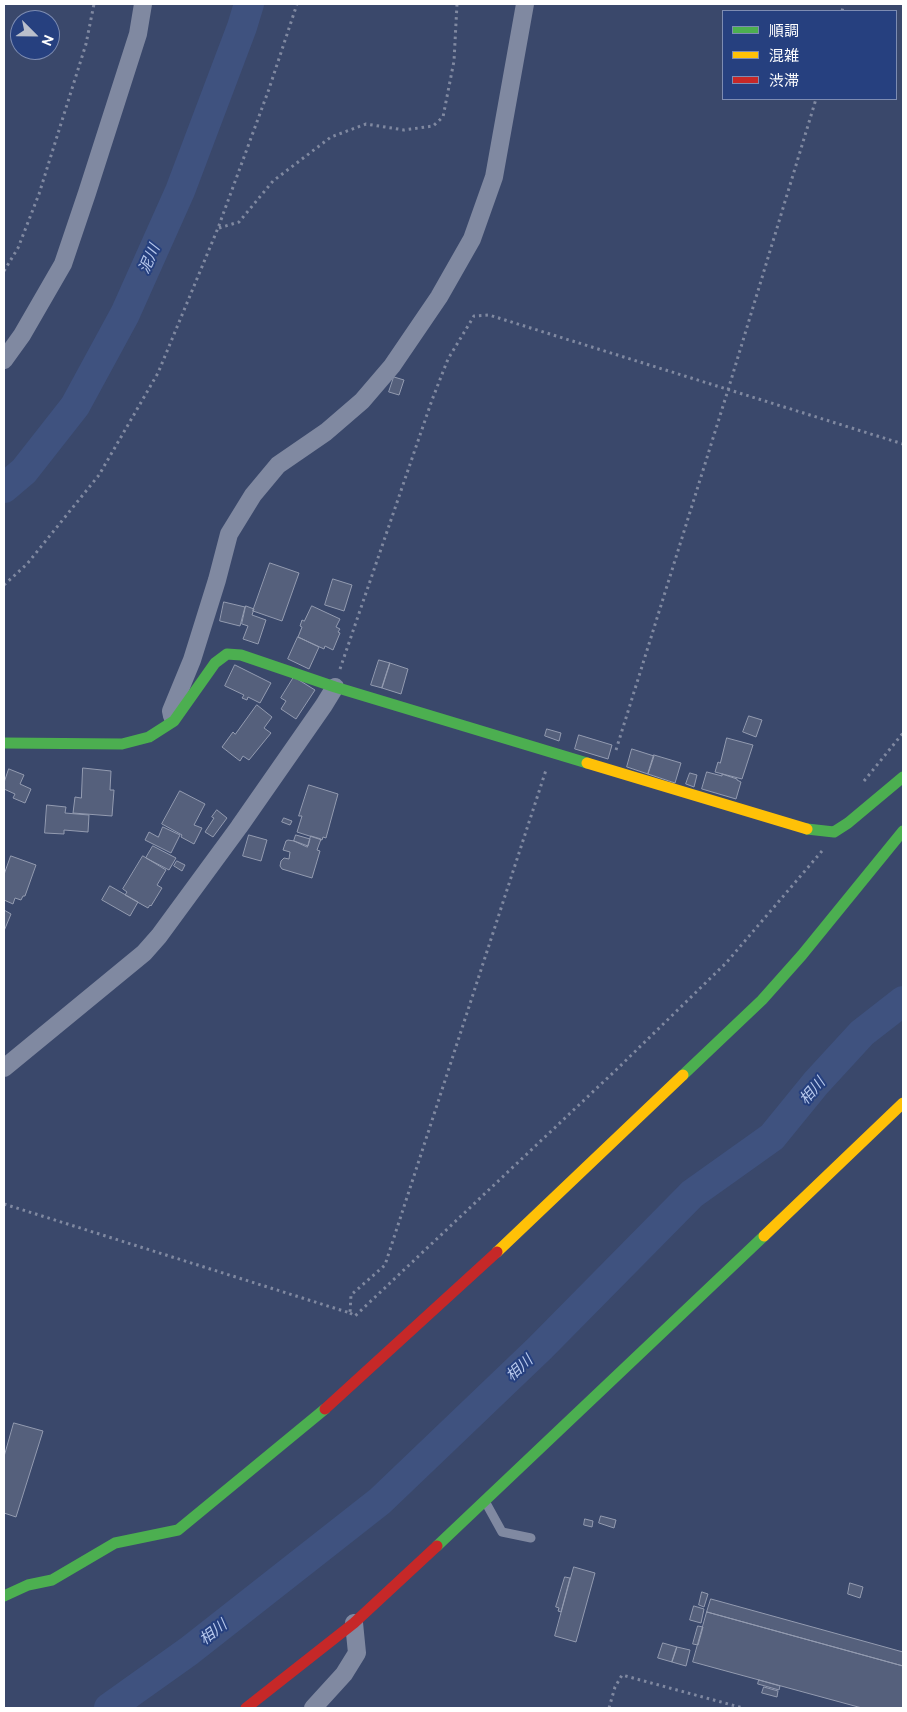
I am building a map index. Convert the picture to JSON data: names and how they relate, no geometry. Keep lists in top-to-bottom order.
{
  "water": ["泥川", "相川"],
  "legend": ["順調", "混雑", "渋滞"],
  "north": "bottom right"
}
